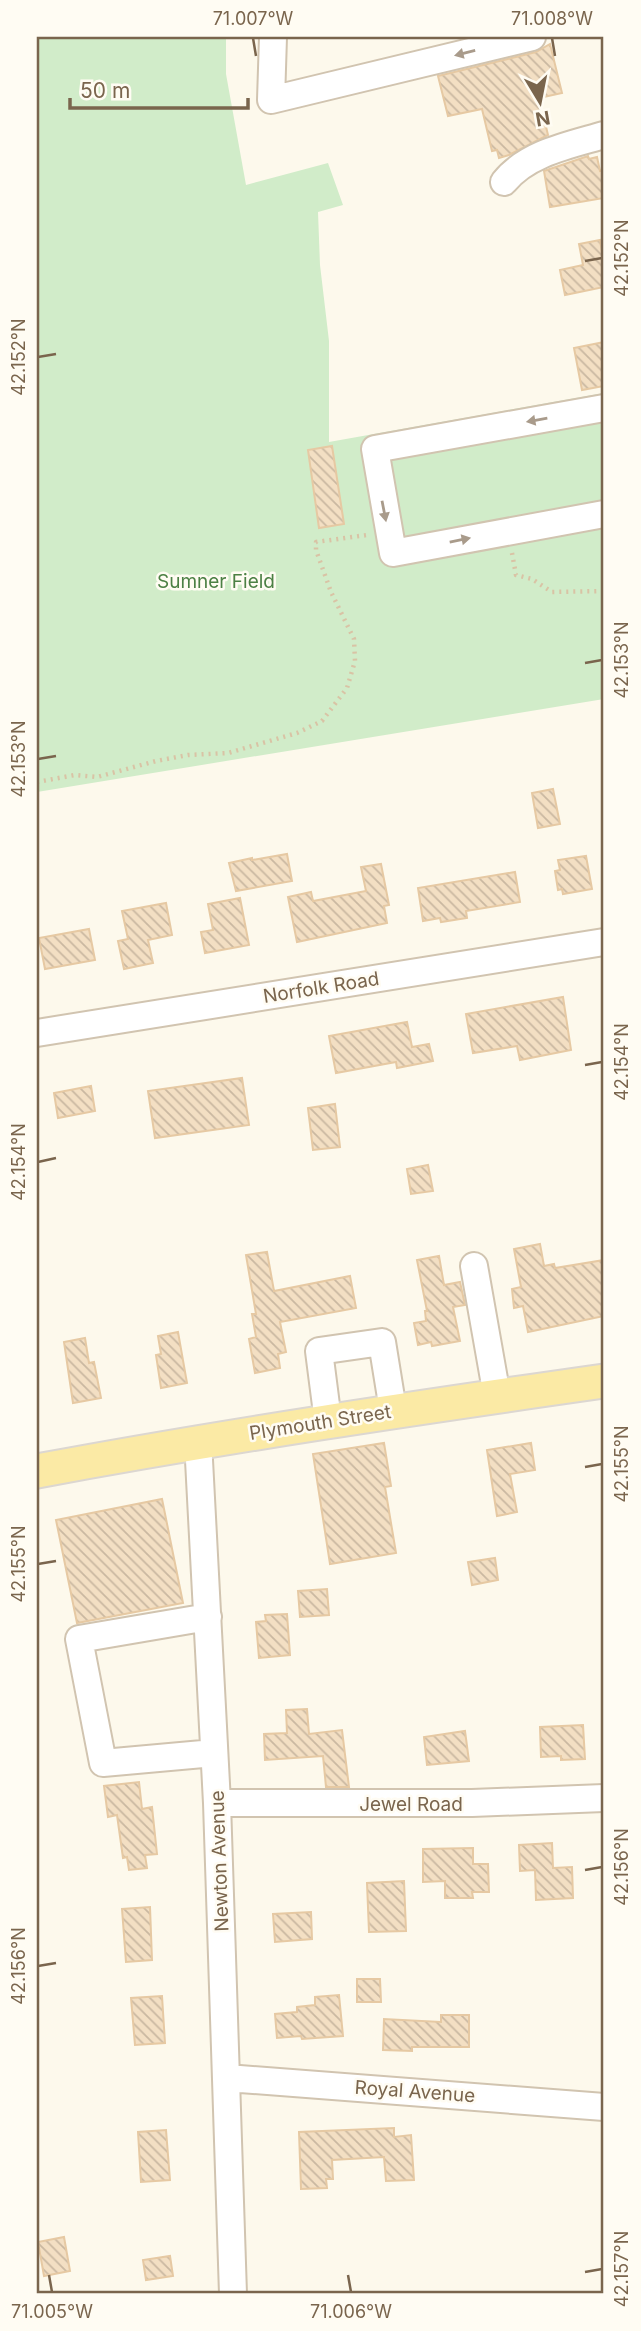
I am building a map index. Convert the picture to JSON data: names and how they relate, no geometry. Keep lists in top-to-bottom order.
{
  "streets": {
    "main road": ["Plymouth Street"],
    "street": [
      "Norfolk Road",
      "Jewel Road",
      "Newton Avenue",
      "Royal Avenue"
    ]
  },
  "crossings": [
    ["Plymouth Street", "Newton Avenue"],
    ["Jewel Road", "Newton Avenue"],
    ["Newton Avenue", "Royal Avenue"]
  ],
  "parks": ["Sumner Field"],
  "scale_bar": "50 m",
  "north": "bottom",
  "coordinates": [
    "71.007°W",
    "71.008°W",
    "42.152°N",
    "42.153°N",
    "42.154°N",
    "42.155°N",
    "42.156°N",
    "42.157°N",
    "71.005°W",
    "71.006°W"
  ]
}
